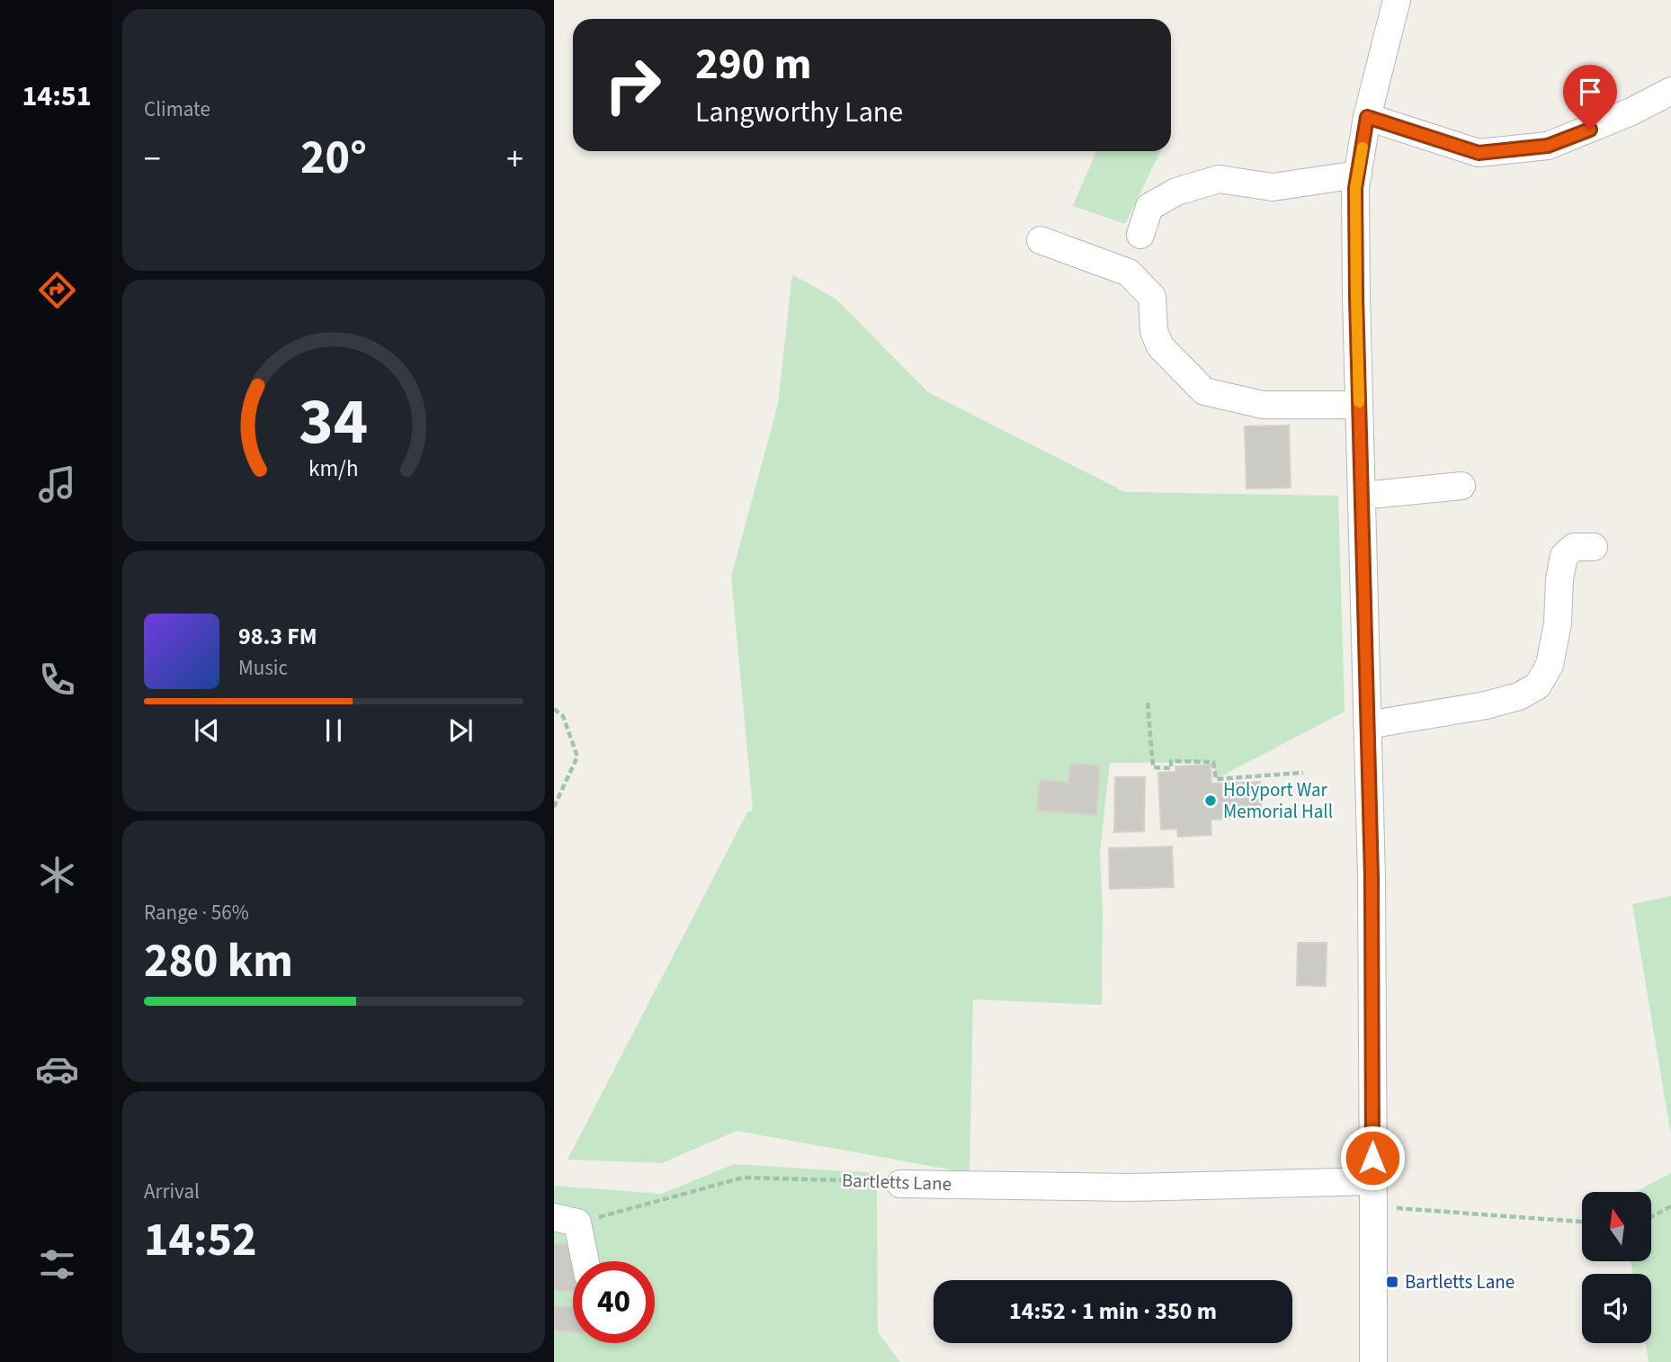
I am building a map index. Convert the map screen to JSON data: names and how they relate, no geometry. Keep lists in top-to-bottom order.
{
  "streets": {
    "street": ["Bartletts Lane"]
  },
  "places": {
    "other": ["Holyport War Memorial Hall"],
    "transit": ["Bartletts Lane"]
  },
  "north": "top",
  "page": {
    "tabs": "14:51",
    "tile": [
      "Climate",
      ["Range · 56%", "280 km"],
      ["Arrival", "14:52"]
    ],
    "turn": ["290 m", "Langworthy Lane"],
    "heat": ["−", "20°", "+"],
    "song": ["98.3 FM", "Music"],
    "limit": "40",
    "trip": "14:52 · 1 min · 350 m",
    "gauge": ["34", "km/h"]
  }
}
